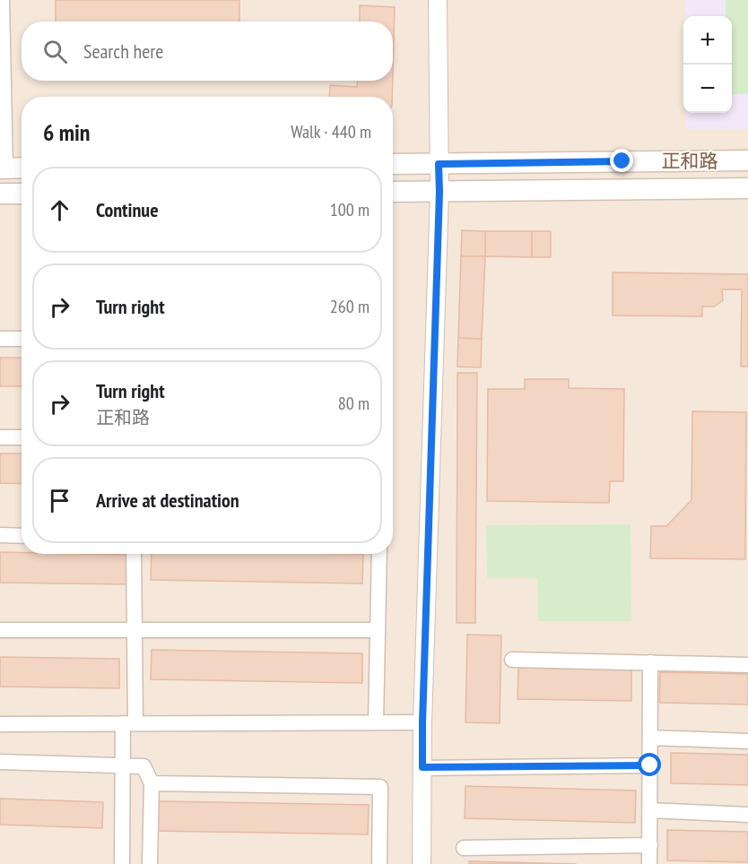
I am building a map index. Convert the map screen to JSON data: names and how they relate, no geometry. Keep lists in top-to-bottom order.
{
  "streets": {
    "main road": ["正和路"]
  },
  "page": {
    "map_buttons": ["+", "−"],
    "search": "Search here",
    "heading": ["6 min", "Walk · 440 m"],
    "list": [
      ["Continue", "100 m"],
      ["Turn right", "260 m"],
      ["Turn right", "正和路", "80 m"],
      "Arrive at destination"
    ]
  }
}
